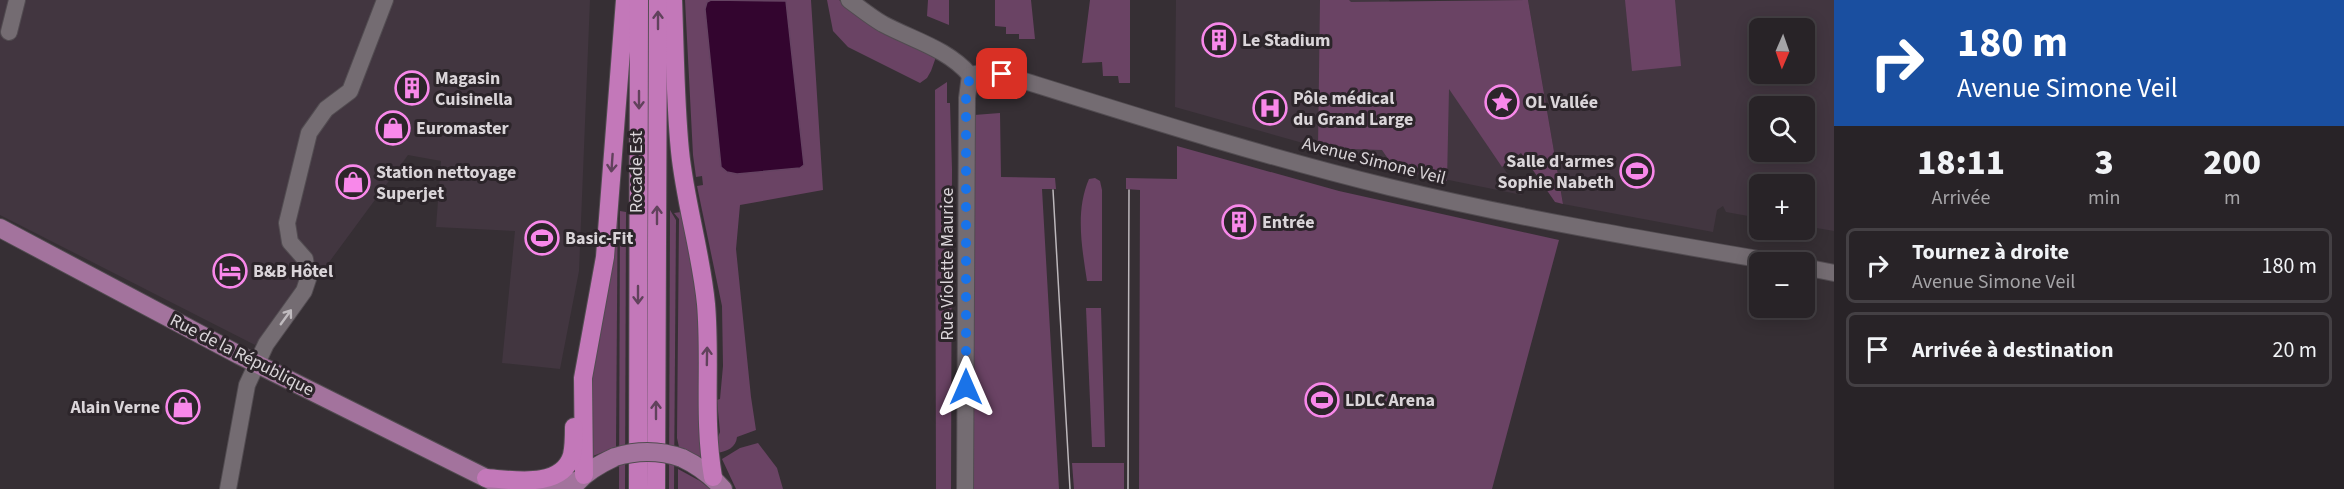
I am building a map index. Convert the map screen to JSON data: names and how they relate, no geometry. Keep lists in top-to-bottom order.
{
  "streets": {
    "highway": ["Rocade Est"],
    "main road": ["Rue de la République"],
    "street": ["Avenue Simone Veil", "Rue Violette Maurice"]
  },
  "crossings": [
    ["Avenue Simone Veil", "Rue Violette Maurice"]
  ],
  "places": {
    "building": ["Le Stadium", "Magasin Cuisinella", "Entrée"],
    "place": ["OL Vallée"],
    "hospital": ["Pôle médical du Grand Large"],
    "shop": ["Euromaster", "Station nettoyage Superjet", "Alain Verne"],
    "sports": ["Salle d'armes Sophie Nabeth", "Basic-Fit", "LDLC Arena"],
    "hotel": ["B&B Hôtel"]
  },
  "north": "bottom",
  "page": {
    "turn": ["180 m", "Avenue Simone Veil"],
    "map_buttons": ["+", "−"],
    "eta": [
      "18:11",
      "Arrivée",
      "3",
      "min",
      "200",
      "m"
    ],
    "list": [
      {
        "name": "Tournez à droite",
        "note": "Avenue Simone Veil",
        "value": "180 m"
      },
      {
        "name": "Arrivée à destination",
        "value": "20 m"
      }
    ]
  }
}
